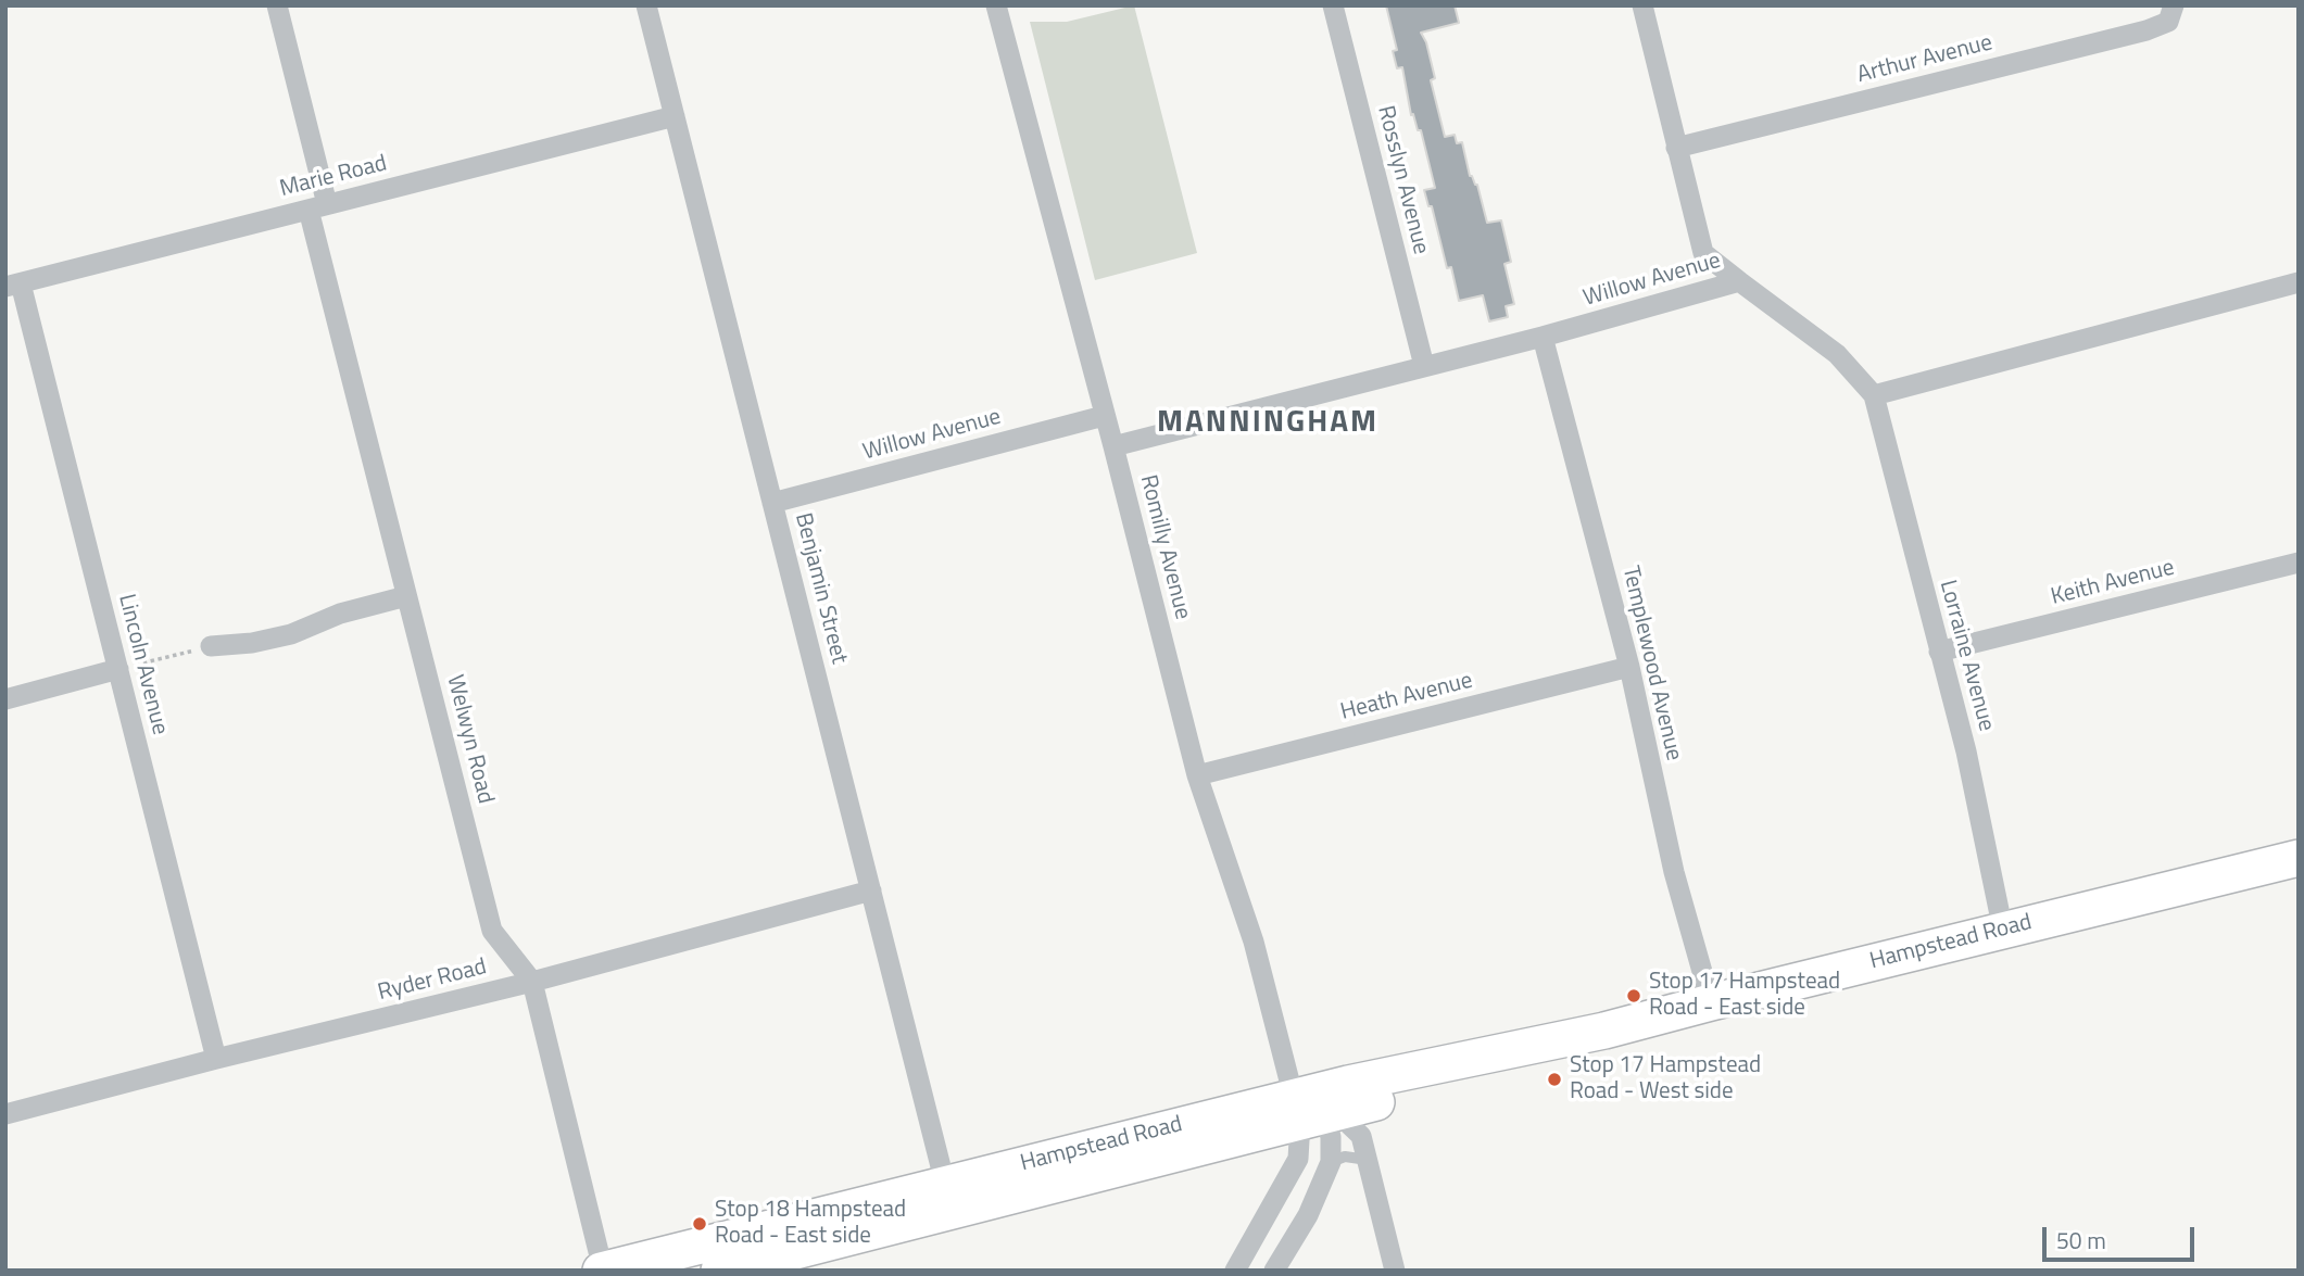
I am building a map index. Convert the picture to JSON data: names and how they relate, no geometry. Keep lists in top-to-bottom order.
{
  "streets": {
    "highway": ["Hampstead Road"],
    "street": [
      "Arthur Avenue",
      "Marie Road",
      "Rosslyn Avenue",
      "Willow Avenue",
      "Romilly Avenue",
      "Keith Avenue",
      "Benjamin Street",
      "Lorraine Avenue",
      "Templewood Avenue",
      "Lincoln Avenue",
      "Heath Avenue",
      "Welwyn Road",
      "Ryder Road"
    ]
  },
  "crossings": [
    ["Marie Road", "Benjamin Street"],
    ["Marie Road", "Lincoln Avenue"],
    ["Marie Road", "Welwyn Road"],
    ["Rosslyn Avenue", "Willow Avenue"],
    ["Willow Avenue", "Romilly Avenue"],
    ["Willow Avenue", "Benjamin Street"],
    ["Willow Avenue", "Lorraine Avenue"],
    ["Willow Avenue", "Templewood Avenue"],
    ["Romilly Avenue", "Heath Avenue"],
    ["Romilly Avenue", "Hampstead Road"],
    ["Keith Avenue", "Lorraine Avenue"],
    ["Benjamin Street", "Hampstead Road"],
    ["Benjamin Street", "Ryder Road"],
    ["Lorraine Avenue", "Hampstead Road"],
    ["Templewood Avenue", "Heath Avenue"],
    ["Templewood Avenue", "Hampstead Road"],
    ["Lincoln Avenue", "Ryder Road"],
    ["Welwyn Road", "Hampstead Road"],
    ["Welwyn Road", "Ryder Road"]
  ],
  "districts": ["MANNINGHAM"],
  "places": ["Stop 17 Hampstead Road - East side", "Stop 17 Hampstead Road - West side", "Stop 18 Hampstead Road - East side"],
  "scale_bar": "50 m"
}
